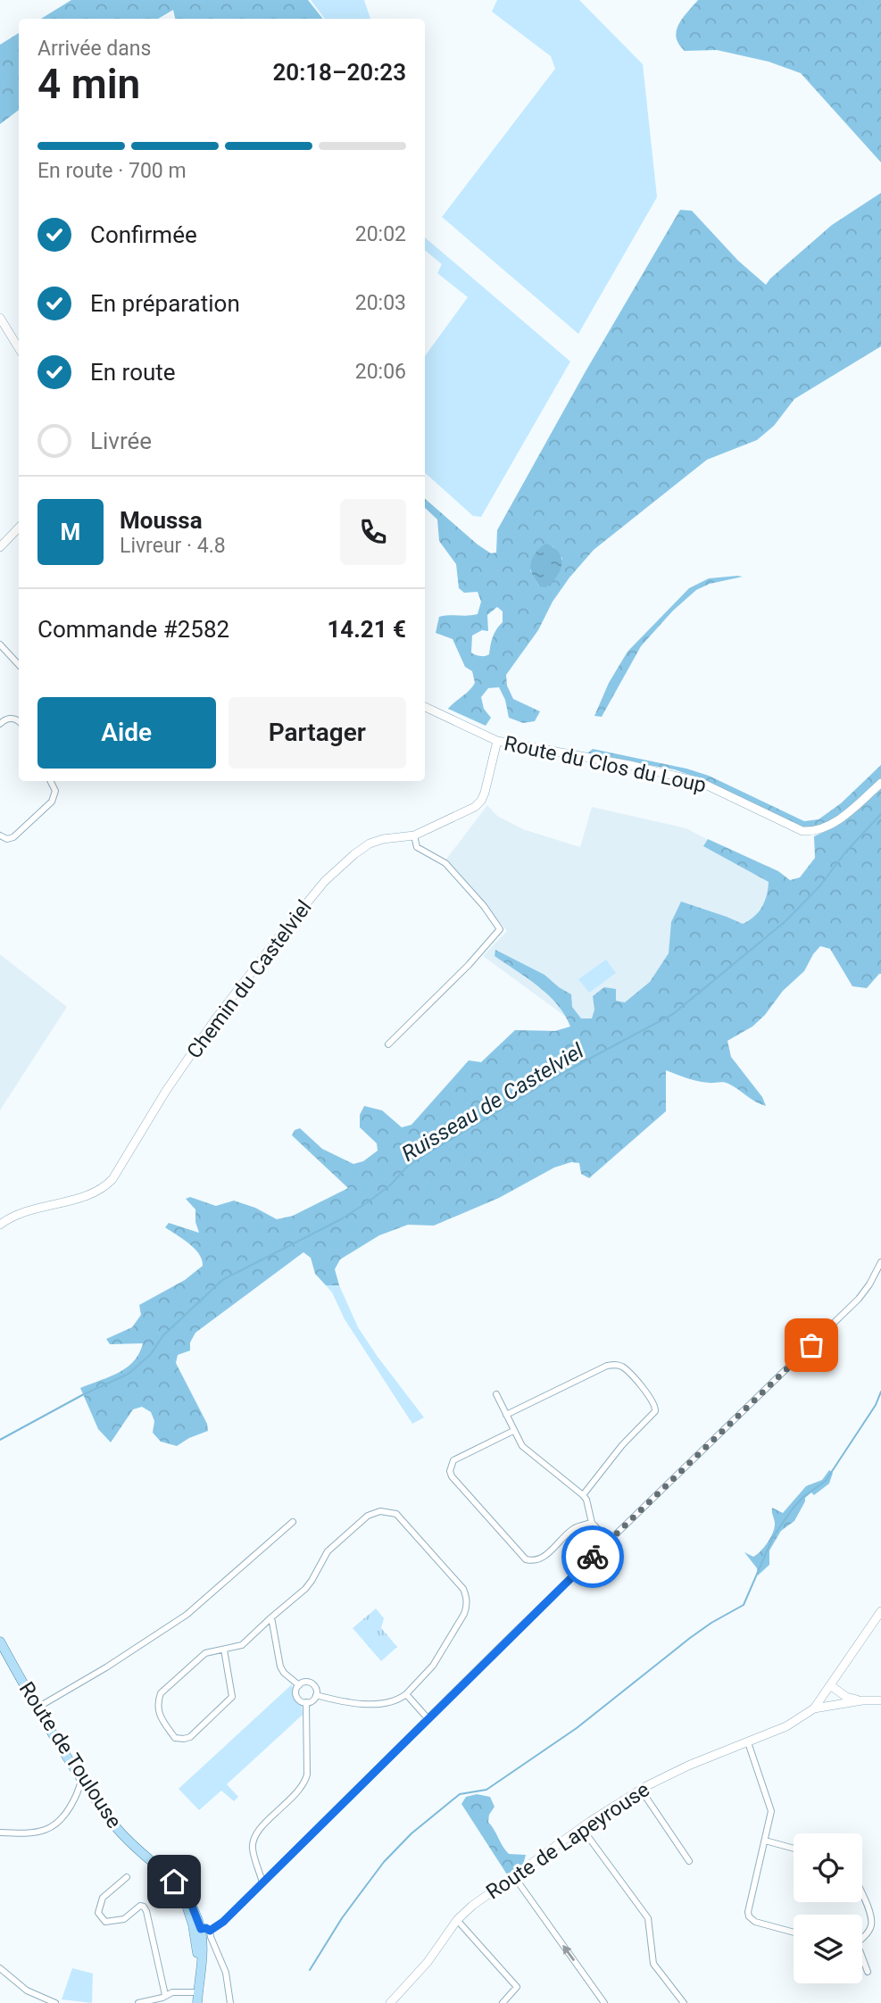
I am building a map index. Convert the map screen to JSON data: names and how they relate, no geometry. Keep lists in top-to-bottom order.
{
  "streets": {
    "main road": ["Route de Toulouse"],
    "street": ["Route du Clos du Loup", "Chemin du Castelviel", "Route de Lapeyrouse"]
  },
  "crossings": [
    ["Route du Clos du Loup", "Chemin du Castelviel"]
  ],
  "water": ["Ruisseau de Castelviel"],
  "page": {
    "heading": ["4 min", "Arrivée dans", "20:18–20:23"],
    "panel": [
      "Moussa",
      "Livreur · 4.8",
      "Commande #2582",
      "14.21 €"
    ],
    "bar": "En route · 700 m",
    "list": [
      ["Confirmée", "20:02"],
      ["En préparation", "20:03"],
      ["En route", "20:06"],
      "Livrée"
    ],
    "round": "M",
    "buttons": ["Aide", "Partager"]
  }
}
